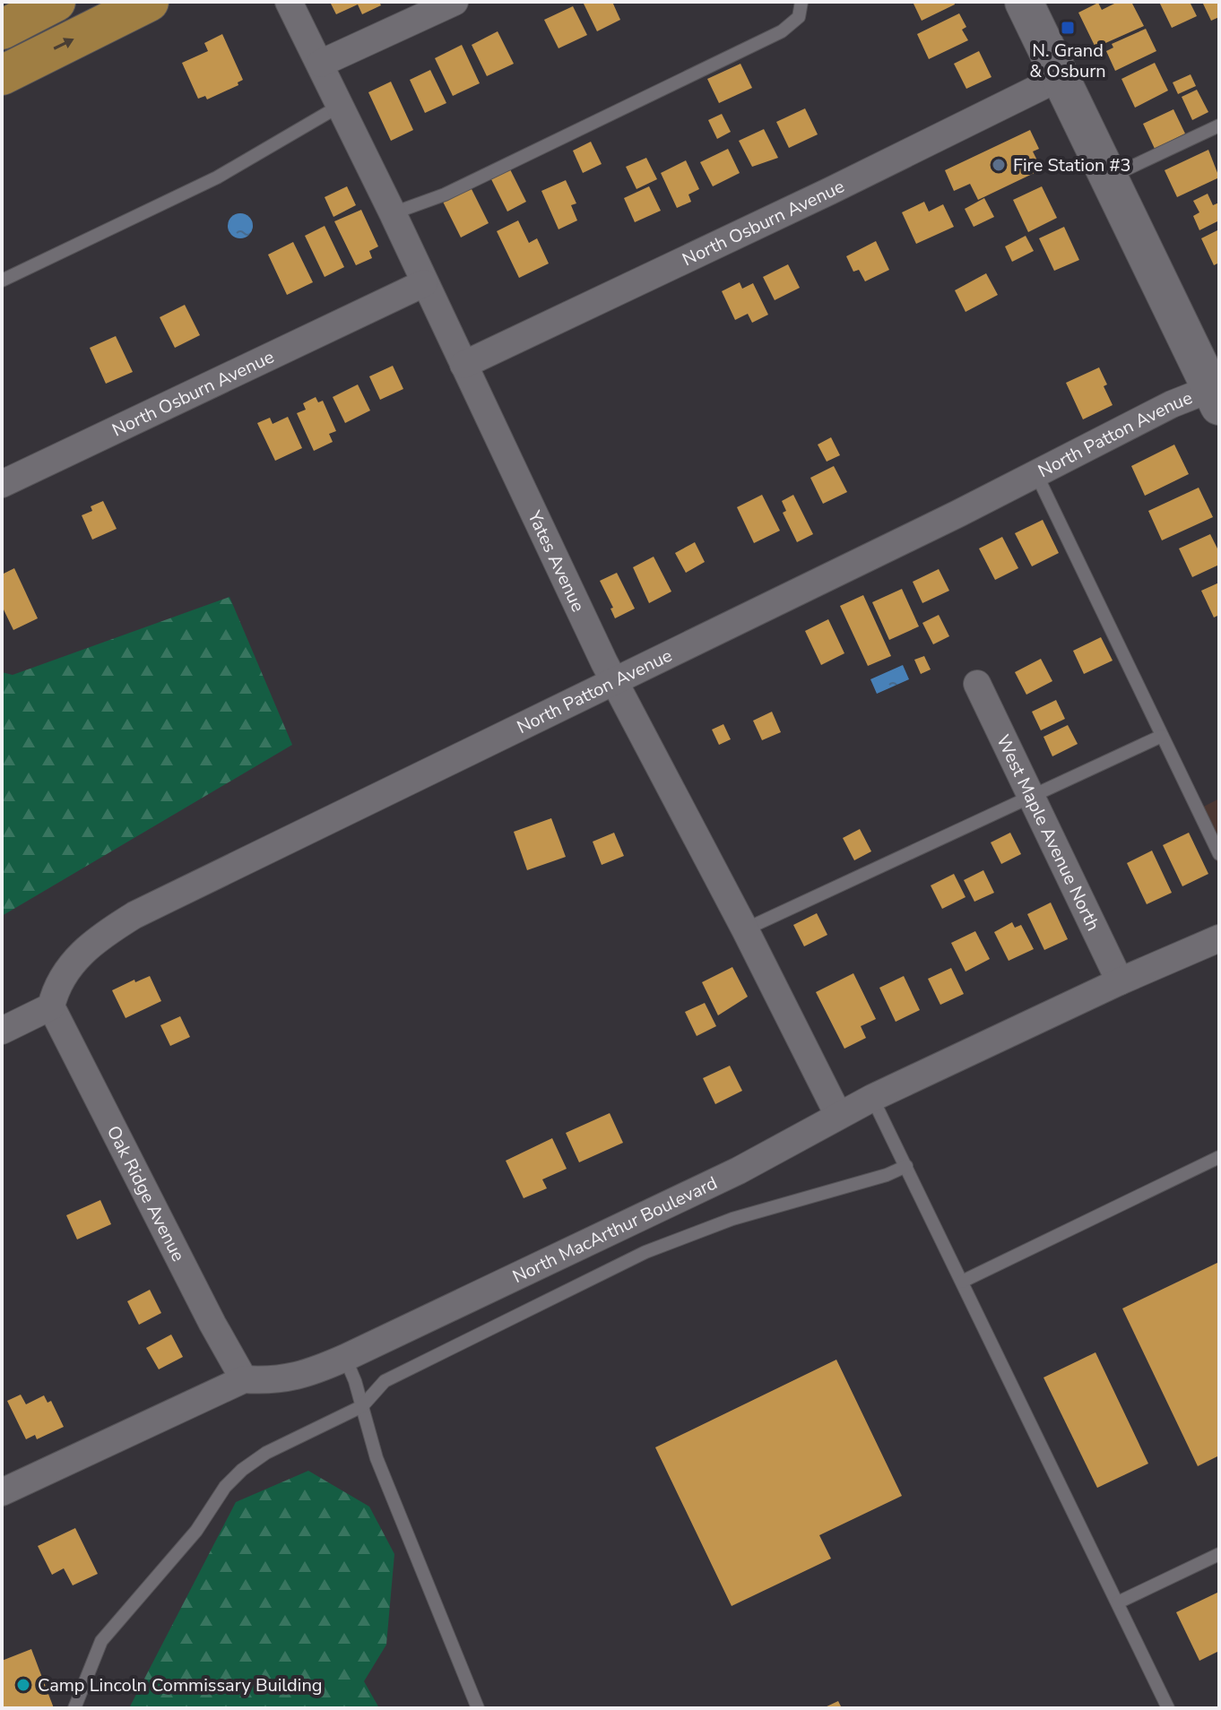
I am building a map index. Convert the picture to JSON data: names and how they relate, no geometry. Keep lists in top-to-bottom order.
{
  "streets": {
    "street": [
      "North Osburn Avenue",
      "North Patton Avenue",
      "Yates Avenue",
      "West Maple Avenue North",
      "Oak Ridge Avenue",
      "North MacArthur Boulevard"
    ]
  },
  "crossings": [
    ["North Osburn Avenue", "Yates Avenue"],
    ["North Patton Avenue", "Yates Avenue"],
    ["North Patton Avenue", "Oak Ridge Avenue"],
    ["Yates Avenue", "North MacArthur Boulevard"],
    ["West Maple Avenue North", "North MacArthur Boulevard"],
    ["Oak Ridge Avenue", "North MacArthur Boulevard"]
  ],
  "places": {
    "transit": ["N. Grand & Osburn"],
    "other": ["Fire Station #3", "Camp Lincoln Commissary Building"]
  }
}
